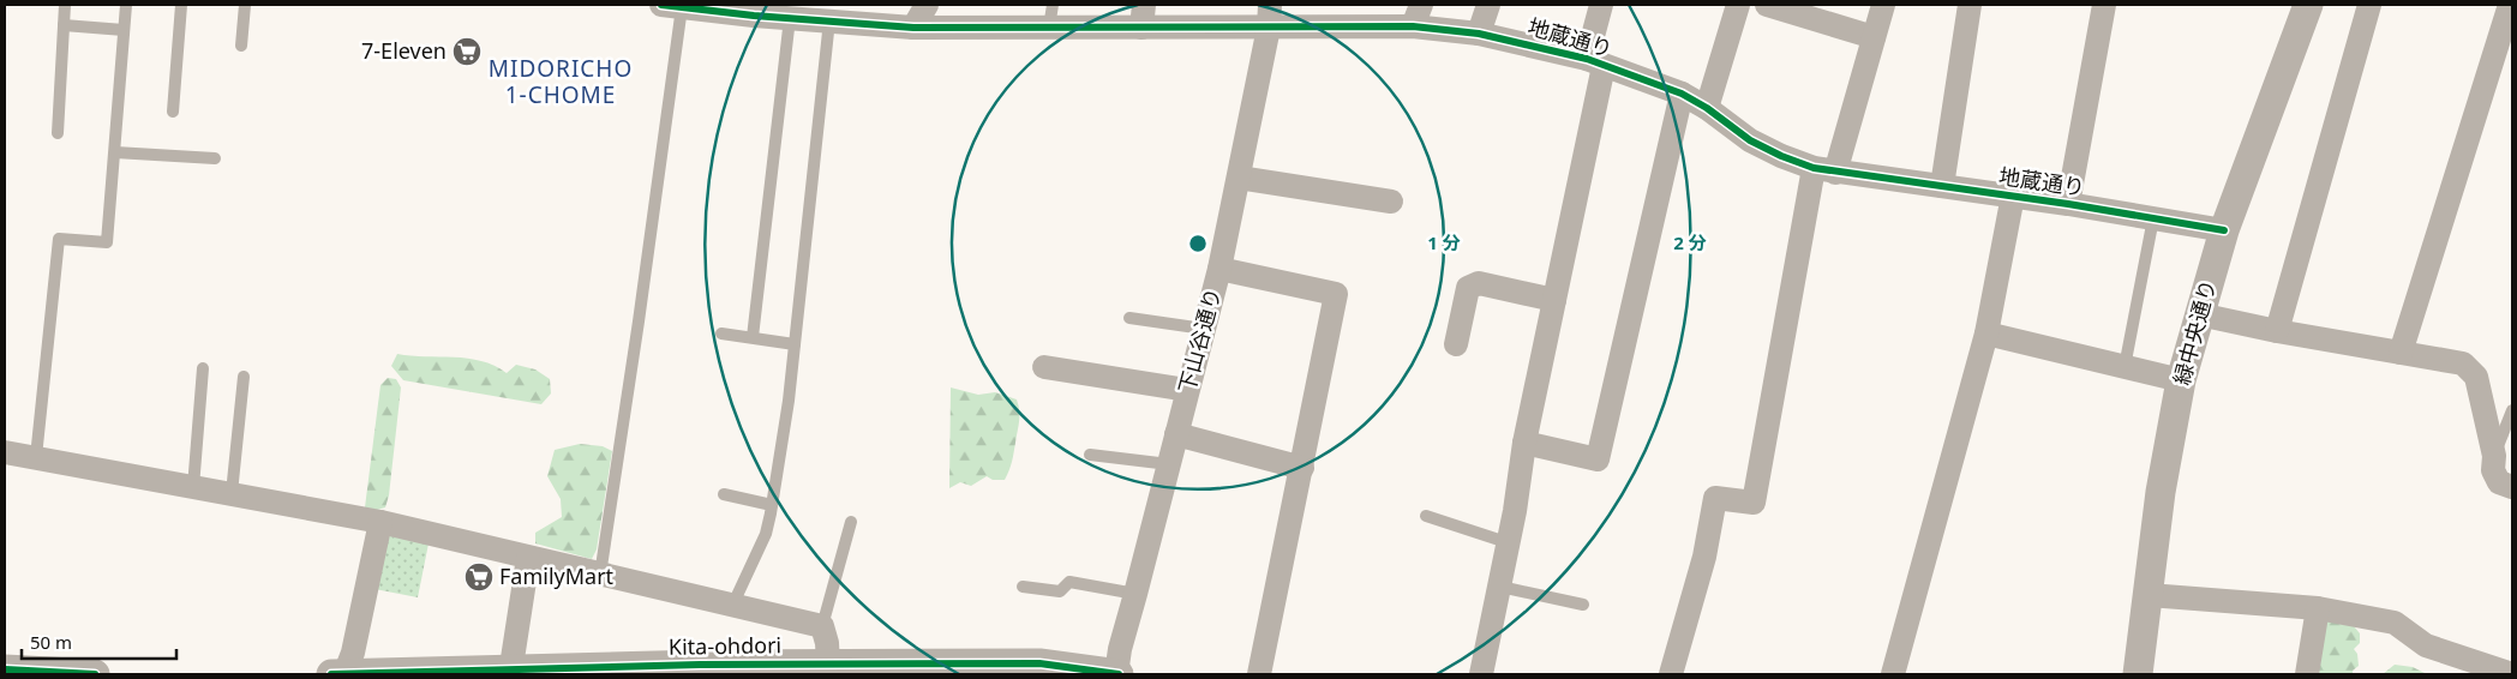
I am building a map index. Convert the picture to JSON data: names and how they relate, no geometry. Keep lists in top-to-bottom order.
{
  "streets": {
    "street": [
      "地蔵通り",
      "緑中央通り",
      "下山谷通り",
      "Kita-ohdori"
    ]
  },
  "crossings": [
    ["地蔵通り", "緑中央通り"],
    ["地蔵通り", "下山谷通り"],
    ["下山谷通り", "Kita-ohdori"]
  ],
  "districts": ["MIDORICHO 1-CHOME"],
  "places": {
    "supermarket": ["7-Eleven", "FamilyMart"]
  },
  "scale_bar": "50 m",
  "rings": ["1 分", "2 分"]
}
